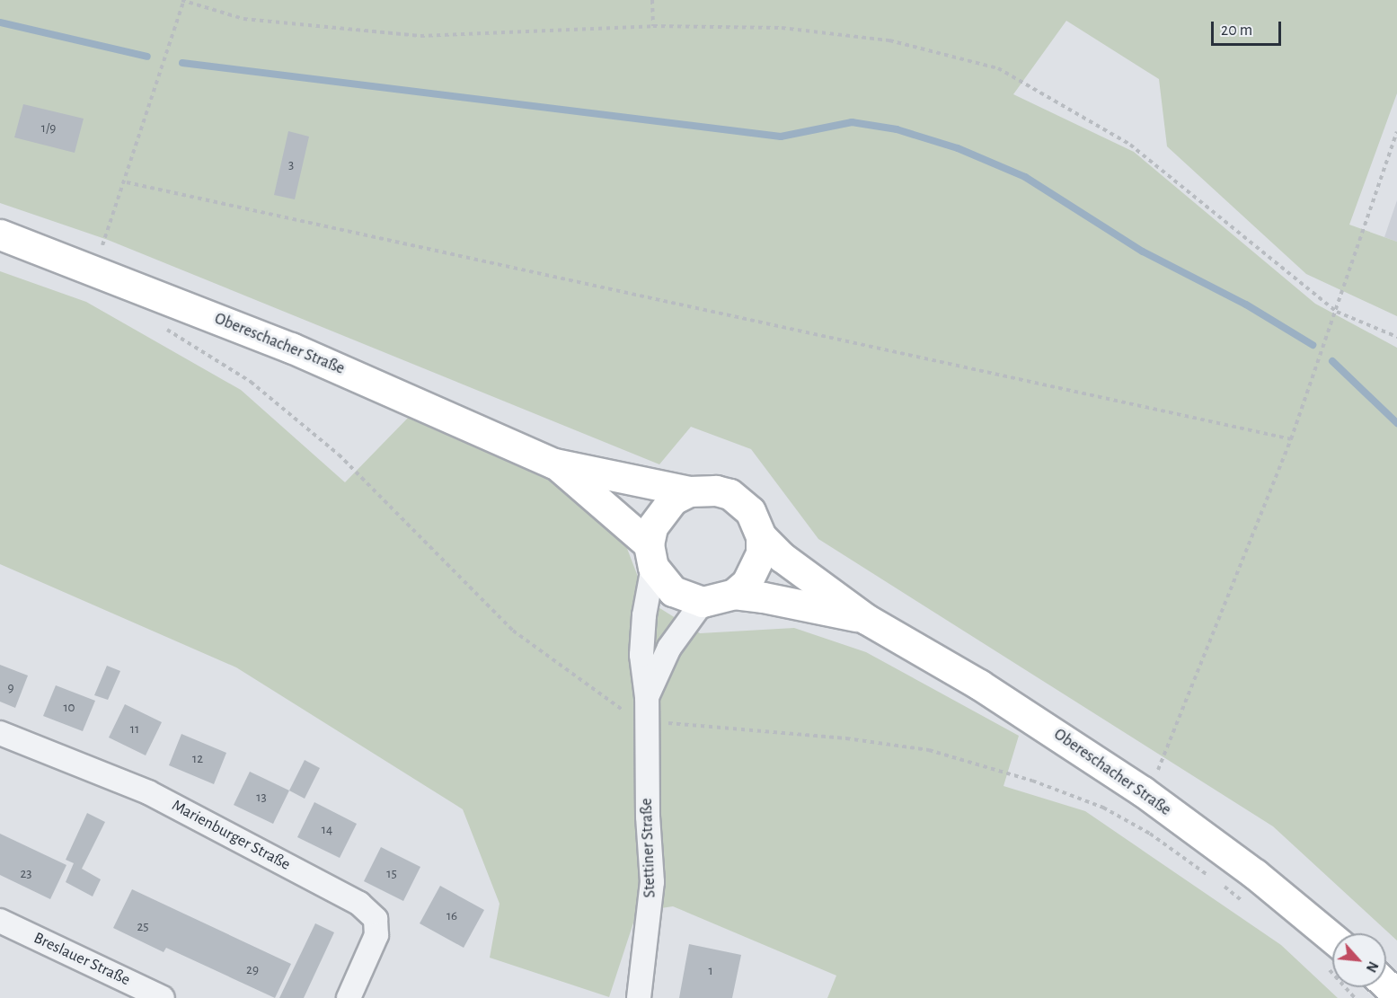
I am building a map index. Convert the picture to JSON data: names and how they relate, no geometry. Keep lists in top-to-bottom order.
{
  "streets": {
    "main road": ["Obereschacher Straße"],
    "street": ["Marienburger Straße", "Stettiner Straße", "Breslauer Straße"]
  },
  "crossings": [
    ["Obereschacher Straße", "Stettiner Straße"]
  ],
  "house_numbers": [
    "1/9",
    "3",
    "9",
    "10",
    "11",
    "12",
    "13",
    "14",
    "23",
    "15",
    "16",
    "25",
    "29",
    "1"
  ],
  "scale_bar": "20 m",
  "north": "bottom right"
}
